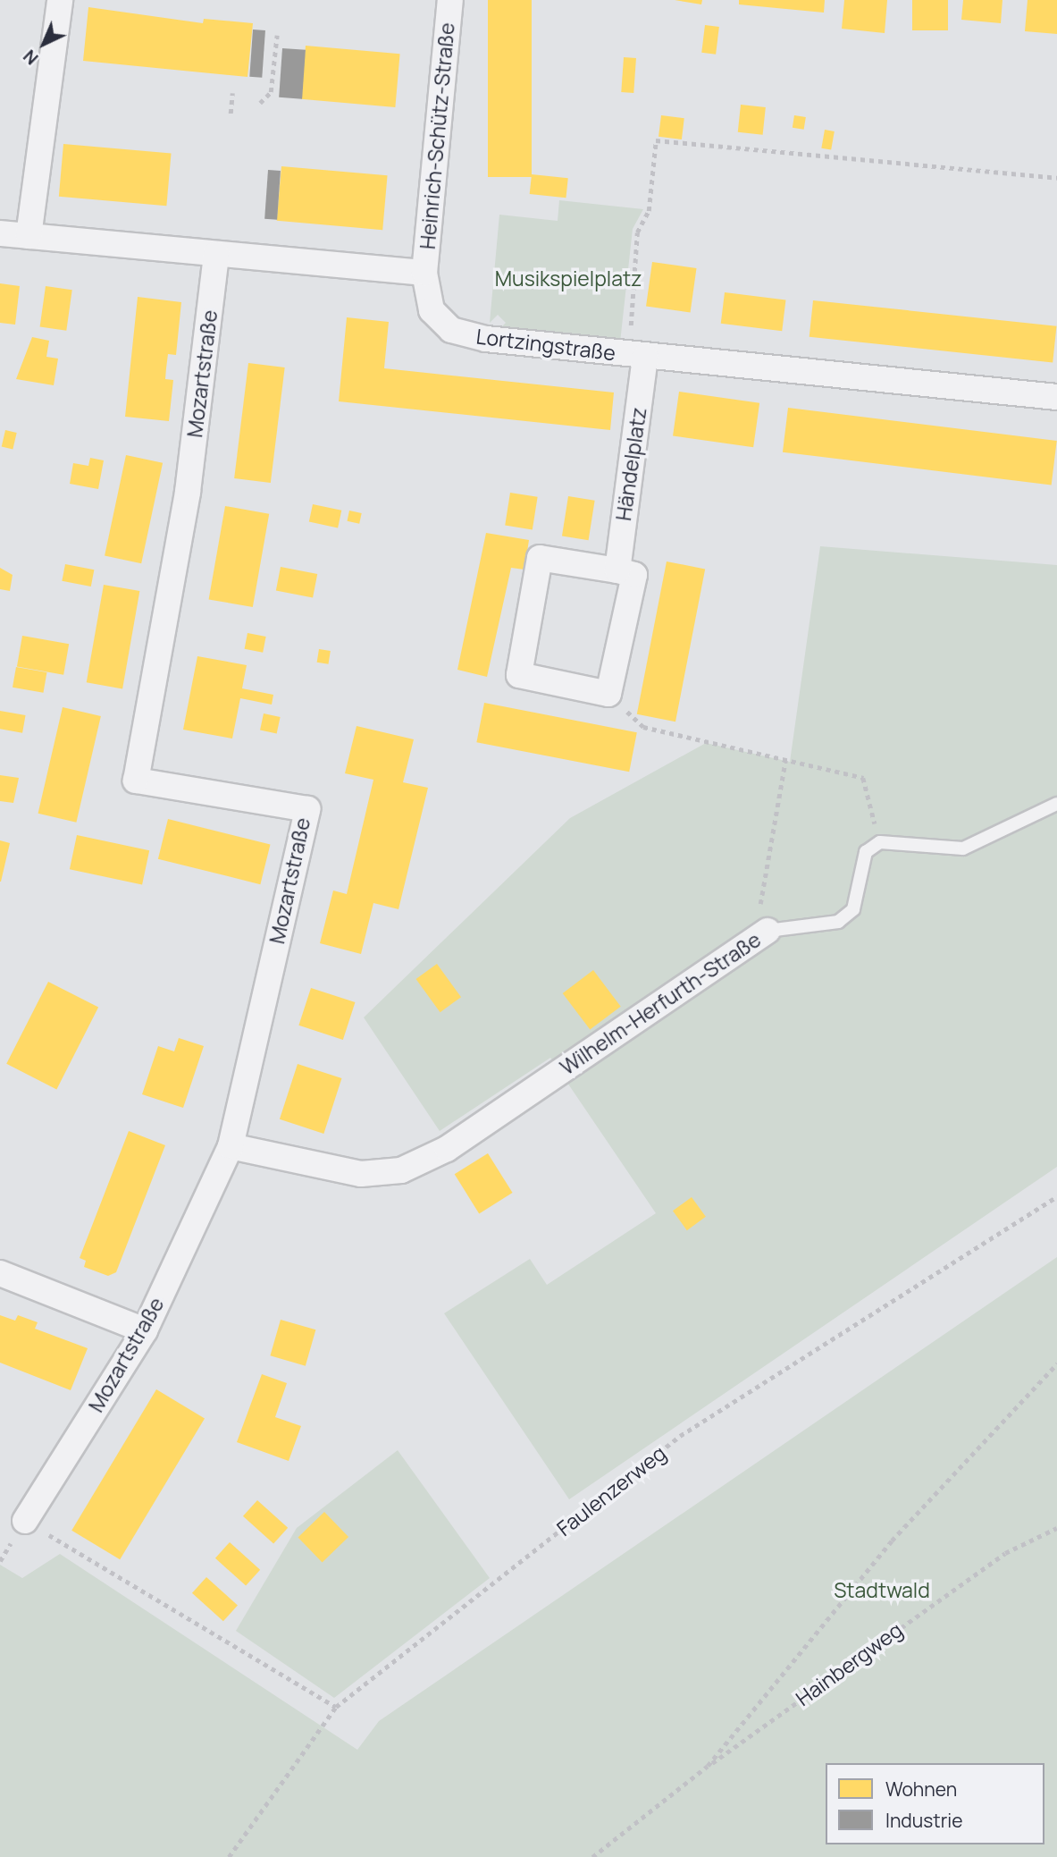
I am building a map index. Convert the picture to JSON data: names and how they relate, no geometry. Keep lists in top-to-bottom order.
{
  "streets": {
    "street": [
      "Heinrich-Schütz-Straße",
      "Lortzingstraße",
      "Mozartstraße",
      "Händelplatz",
      "Wilhelm-Herfurth-Straße"
    ],
    "path": ["Faulenzerweg", "Hainbergweg"]
  },
  "crossings": [
    ["Heinrich-Schütz-Straße", "Lortzingstraße"],
    ["Lortzingstraße", "Händelplatz"],
    ["Mozartstraße", "Wilhelm-Herfurth-Straße"]
  ],
  "parks": ["Musikspielplatz", "Stadtwald"],
  "legend": ["Wohnen", "Industrie"],
  "north": "bottom left"
}
